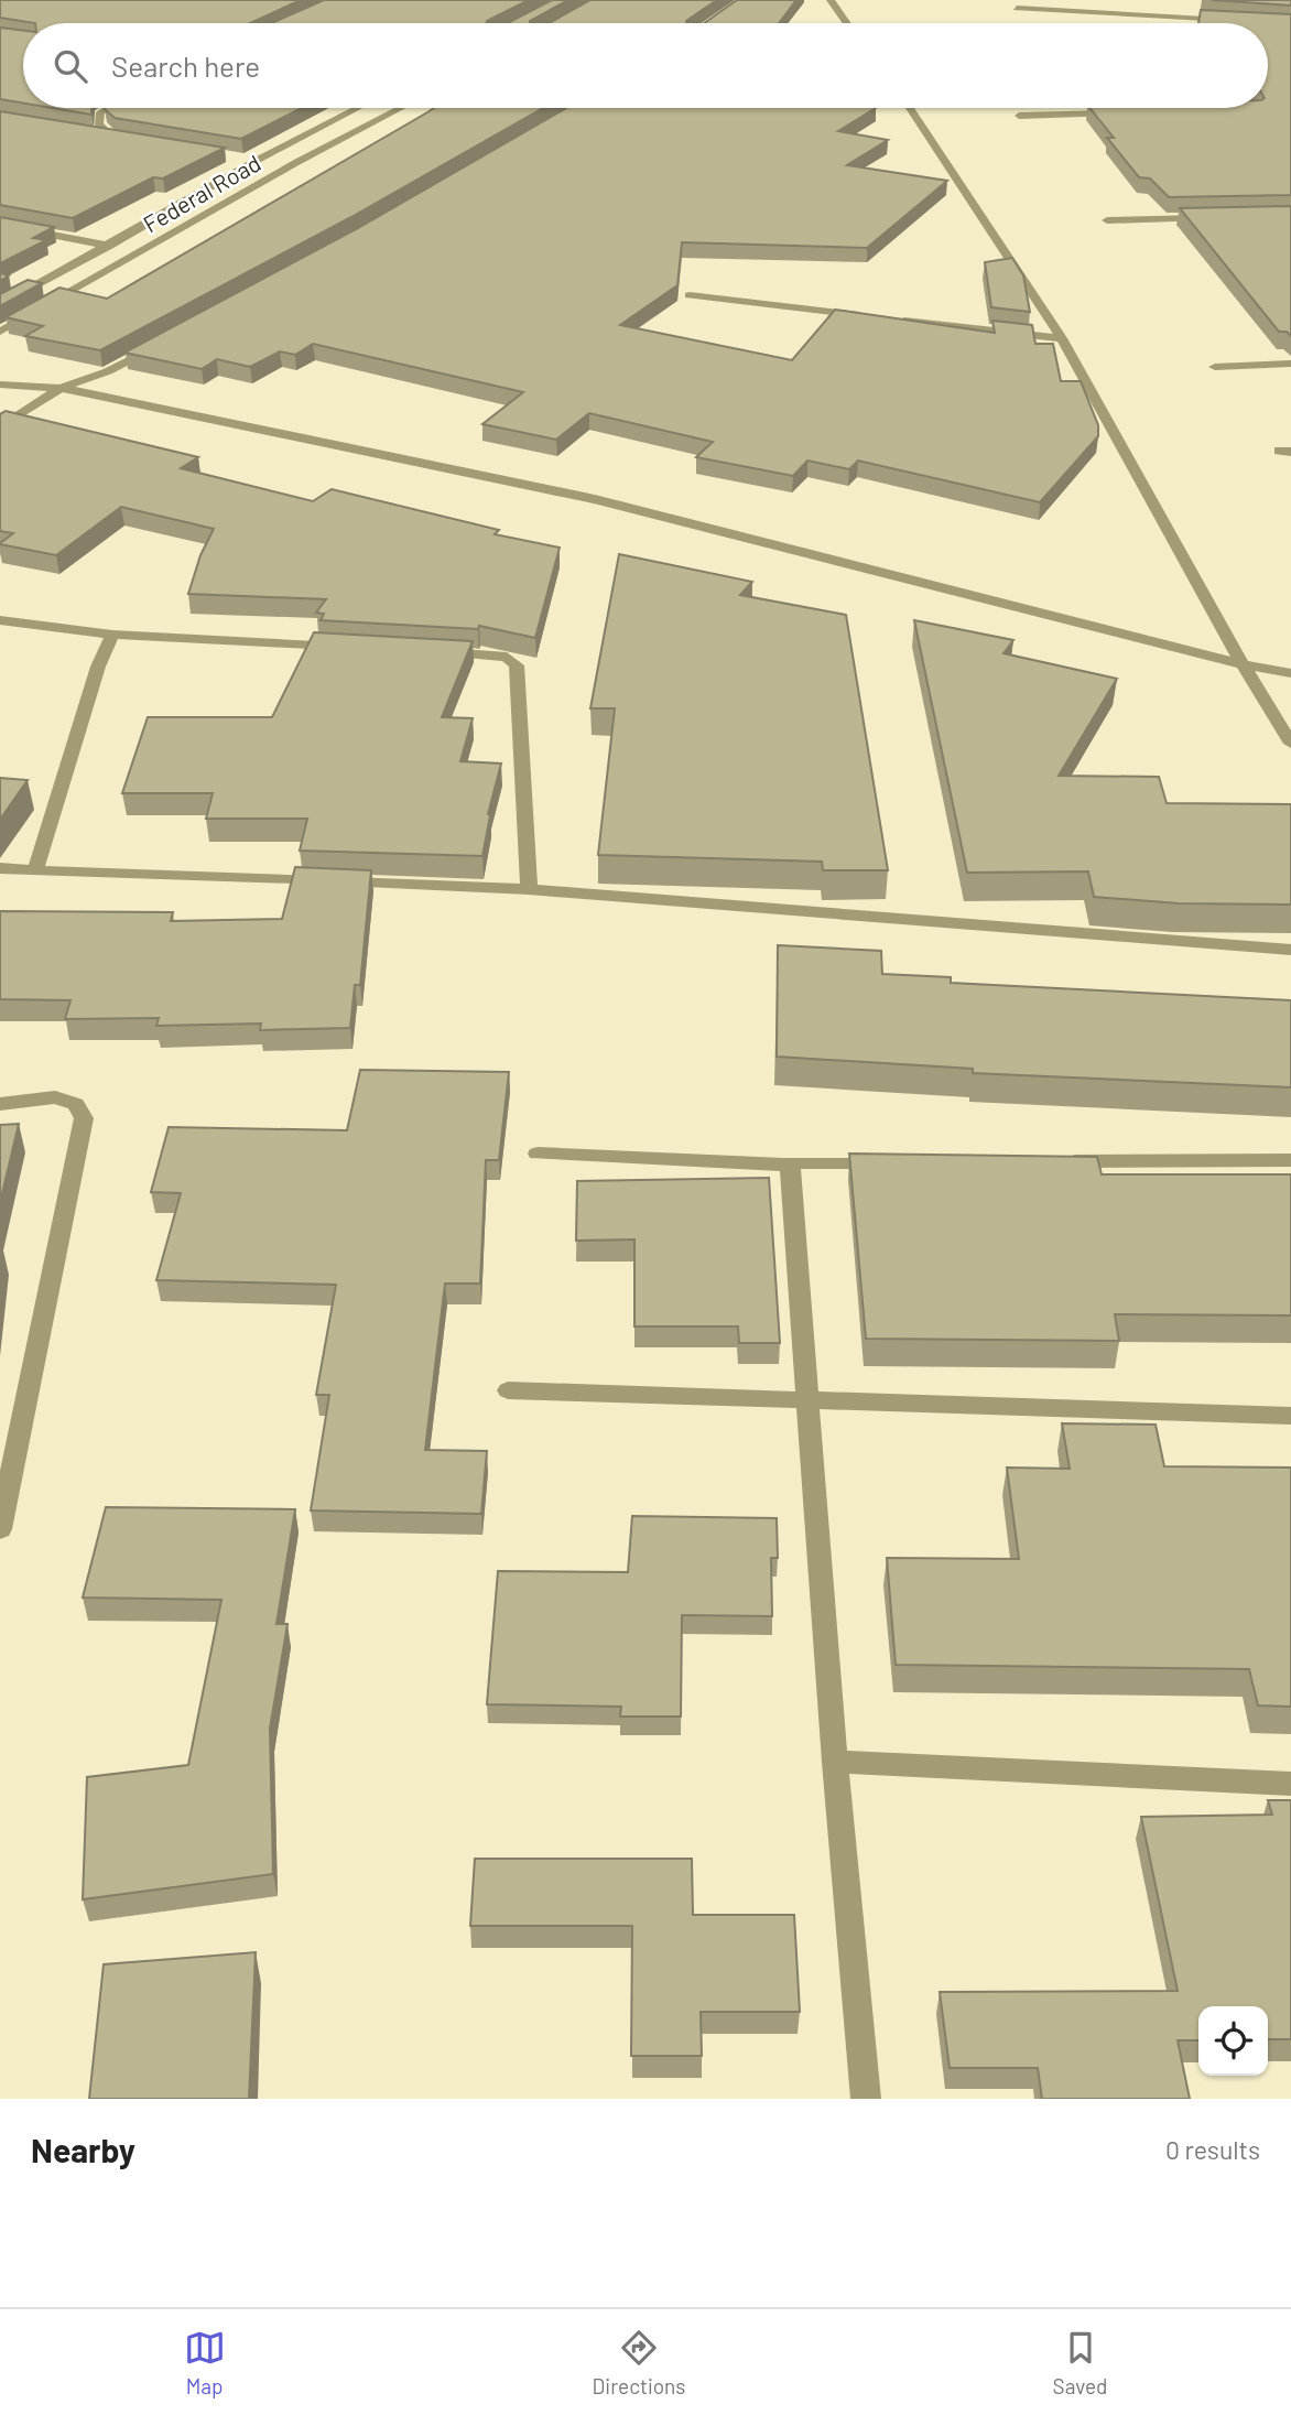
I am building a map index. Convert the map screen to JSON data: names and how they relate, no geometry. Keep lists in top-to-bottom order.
{
  "streets": {
    "street": ["Federal Road"]
  },
  "page": {
    "search": "Search here",
    "heading": ["Nearby", "0 results"],
    "nav": ["Map", "Directions", "Saved"]
  }
}
